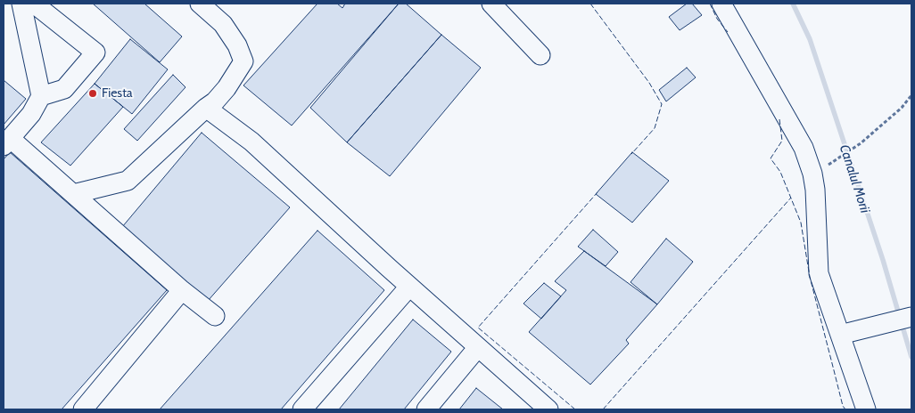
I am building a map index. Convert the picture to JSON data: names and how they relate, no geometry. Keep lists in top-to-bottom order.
{
  "water": ["Canalul Morii"],
  "places": ["Fiesta"]
}
